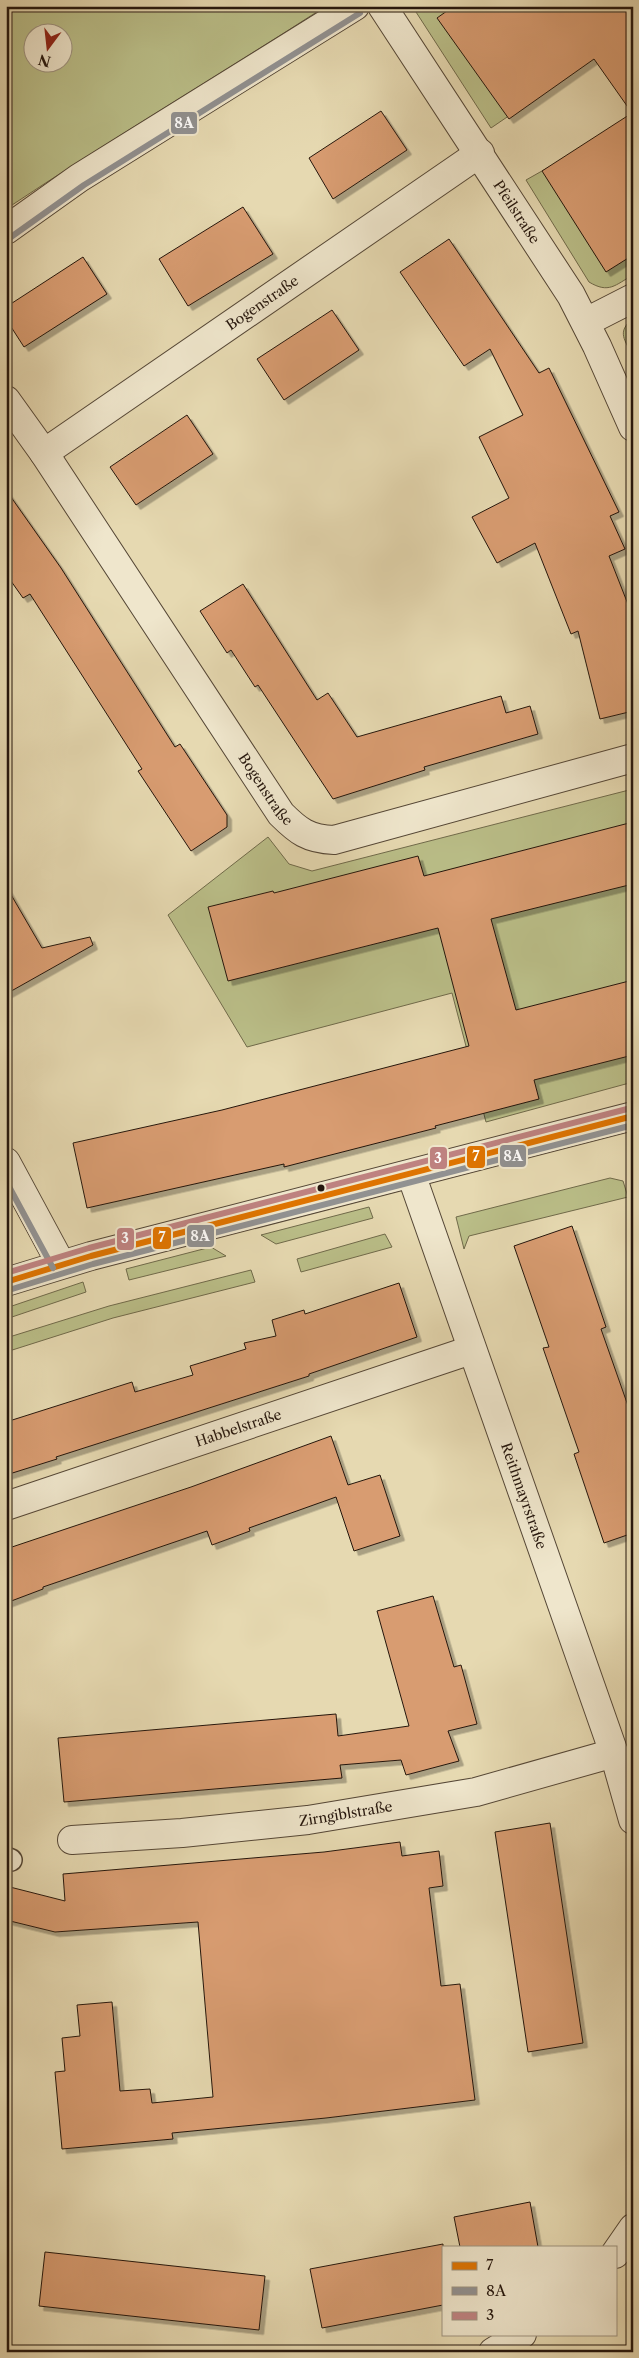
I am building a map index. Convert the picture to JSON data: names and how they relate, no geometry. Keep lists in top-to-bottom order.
{
  "streets": {
    "street": [
      "Pfeilstraße",
      "Bogenstraße",
      "Habbelstraße",
      "Reithmayrstraße",
      "Zirngiblstraße"
    ]
  },
  "crossings": [
    ["Pfeilstraße", "Bogenstraße"],
    ["Habbelstraße", "Reithmayrstraße"],
    ["Reithmayrstraße", "Zirngiblstraße"]
  ],
  "lines": ["transit line 8A", "transit line 3", "transit line 7"],
  "legend": ["7", "8A", "3"],
  "north": "bottom"
}
